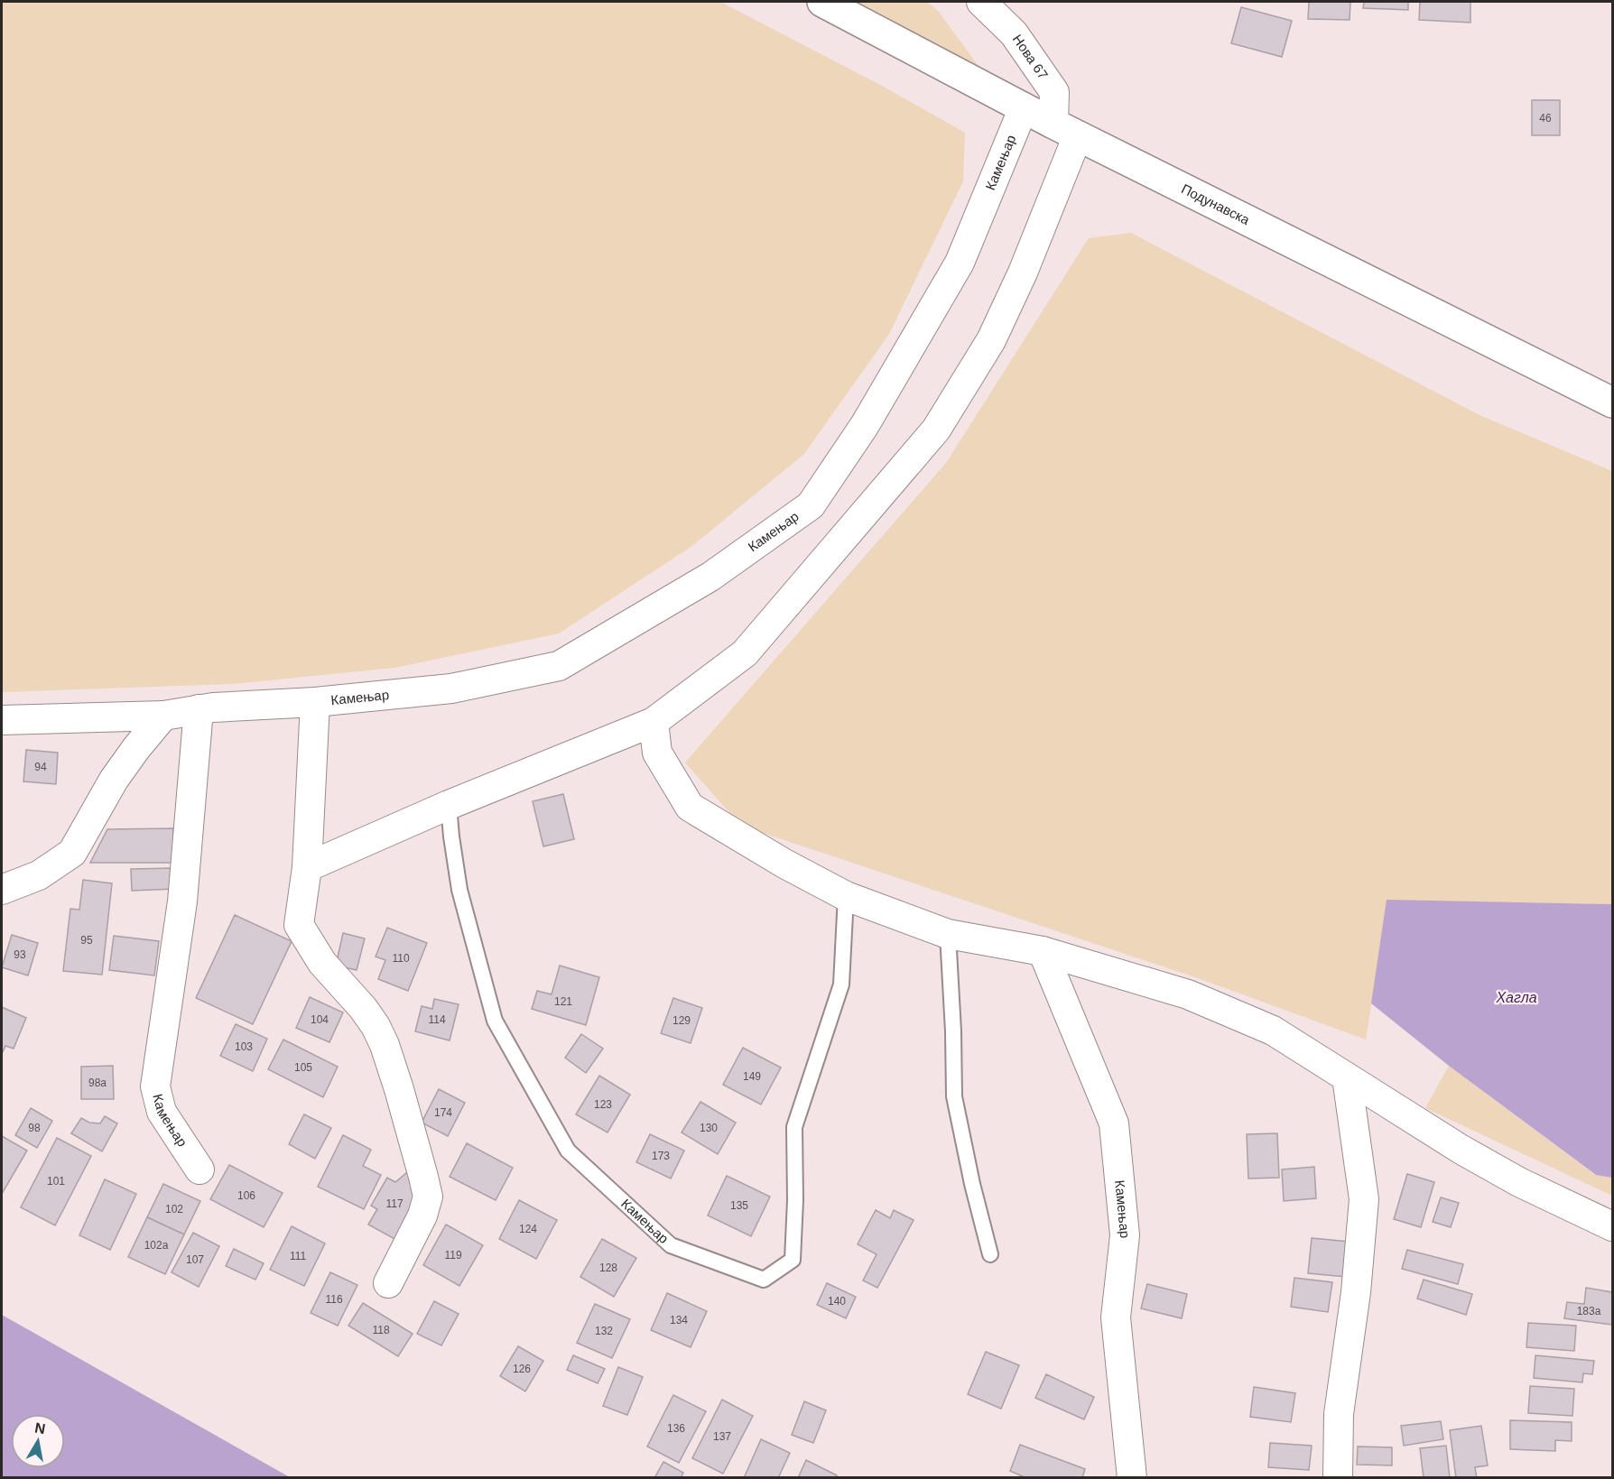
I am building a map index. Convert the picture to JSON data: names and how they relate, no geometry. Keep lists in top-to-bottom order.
{
  "streets": {
    "street": ["Нова 67", "Камењар", "Подунавска"]
  },
  "crossings": [
    ["Нова 67", "Подунавска"],
    ["Камењар", "Подунавска"]
  ],
  "water": ["Хагла"],
  "house_numbers": [
    "46",
    "94",
    "95",
    "93",
    "110",
    "121",
    "104",
    "114",
    "129",
    "103",
    "105",
    "149",
    "98a",
    "123",
    "174",
    "98",
    "130",
    "173",
    "101",
    "106",
    "117",
    "135",
    "102",
    "124",
    "102a",
    "119",
    "111",
    "107",
    "128",
    "116",
    "140",
    "183a",
    "134",
    "118",
    "132",
    "126",
    "136",
    "137"
  ],
  "north": "top"
}
